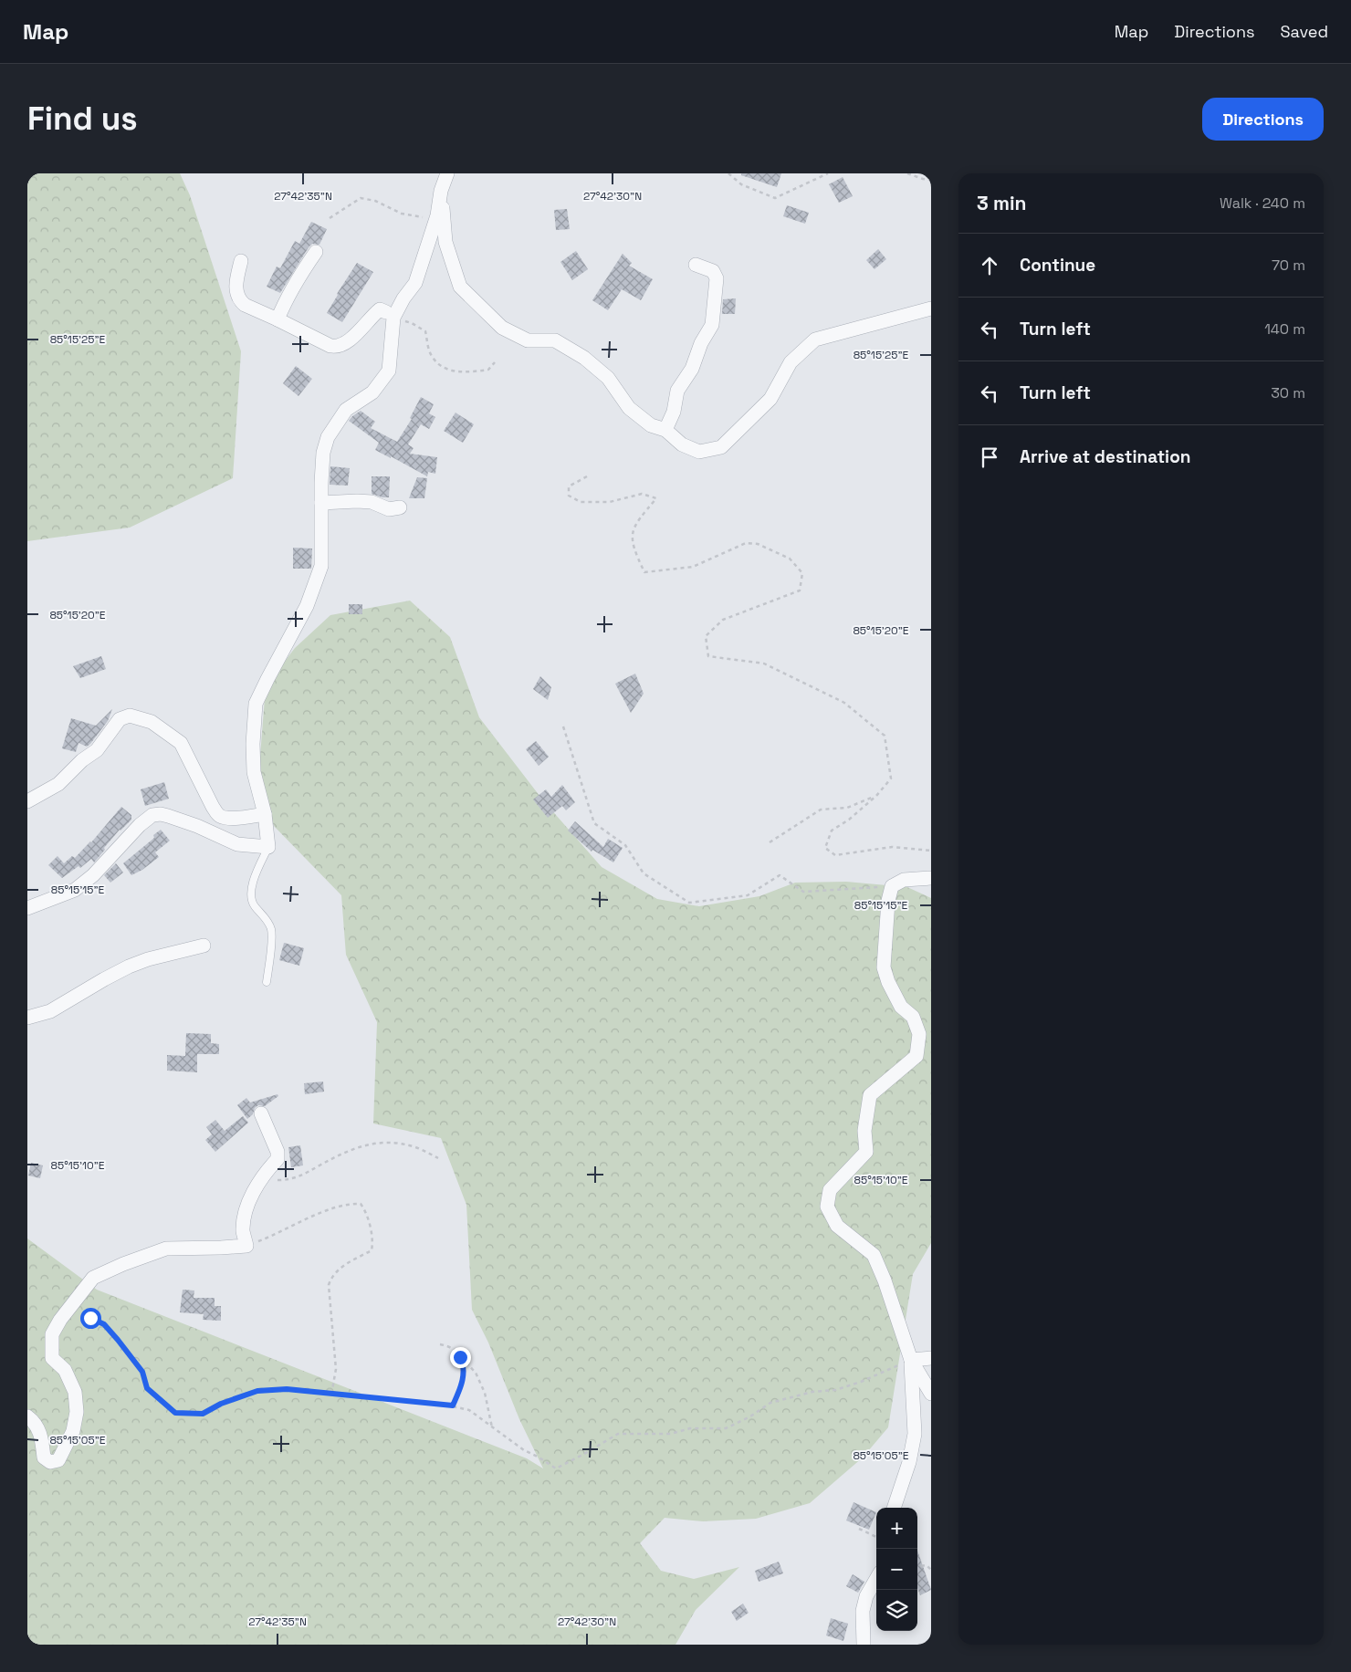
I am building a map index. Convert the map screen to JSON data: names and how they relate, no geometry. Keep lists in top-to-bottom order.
{
  "page": {
    "header": "Map",
    "nav": ["Map", "Directions", "Saved"],
    "buttons": "Directions",
    "title": "Find us",
    "heading": ["3 min", "Walk · 240 m"],
    "list": [
      ["Continue", "70 m"],
      ["Turn left", "140 m"],
      ["Turn left", "30 m"],
      "Arrive at destination"
    ],
    "map_buttons": ["+", "−"]
  },
  "coordinates": [
    "27°42'35\"N",
    "27°42'30\"N",
    "85°15'25\"E",
    "85°15'20\"E",
    "85°15'15\"E",
    "85°15'10\"E",
    "85°15'05\"E"
  ]
}
